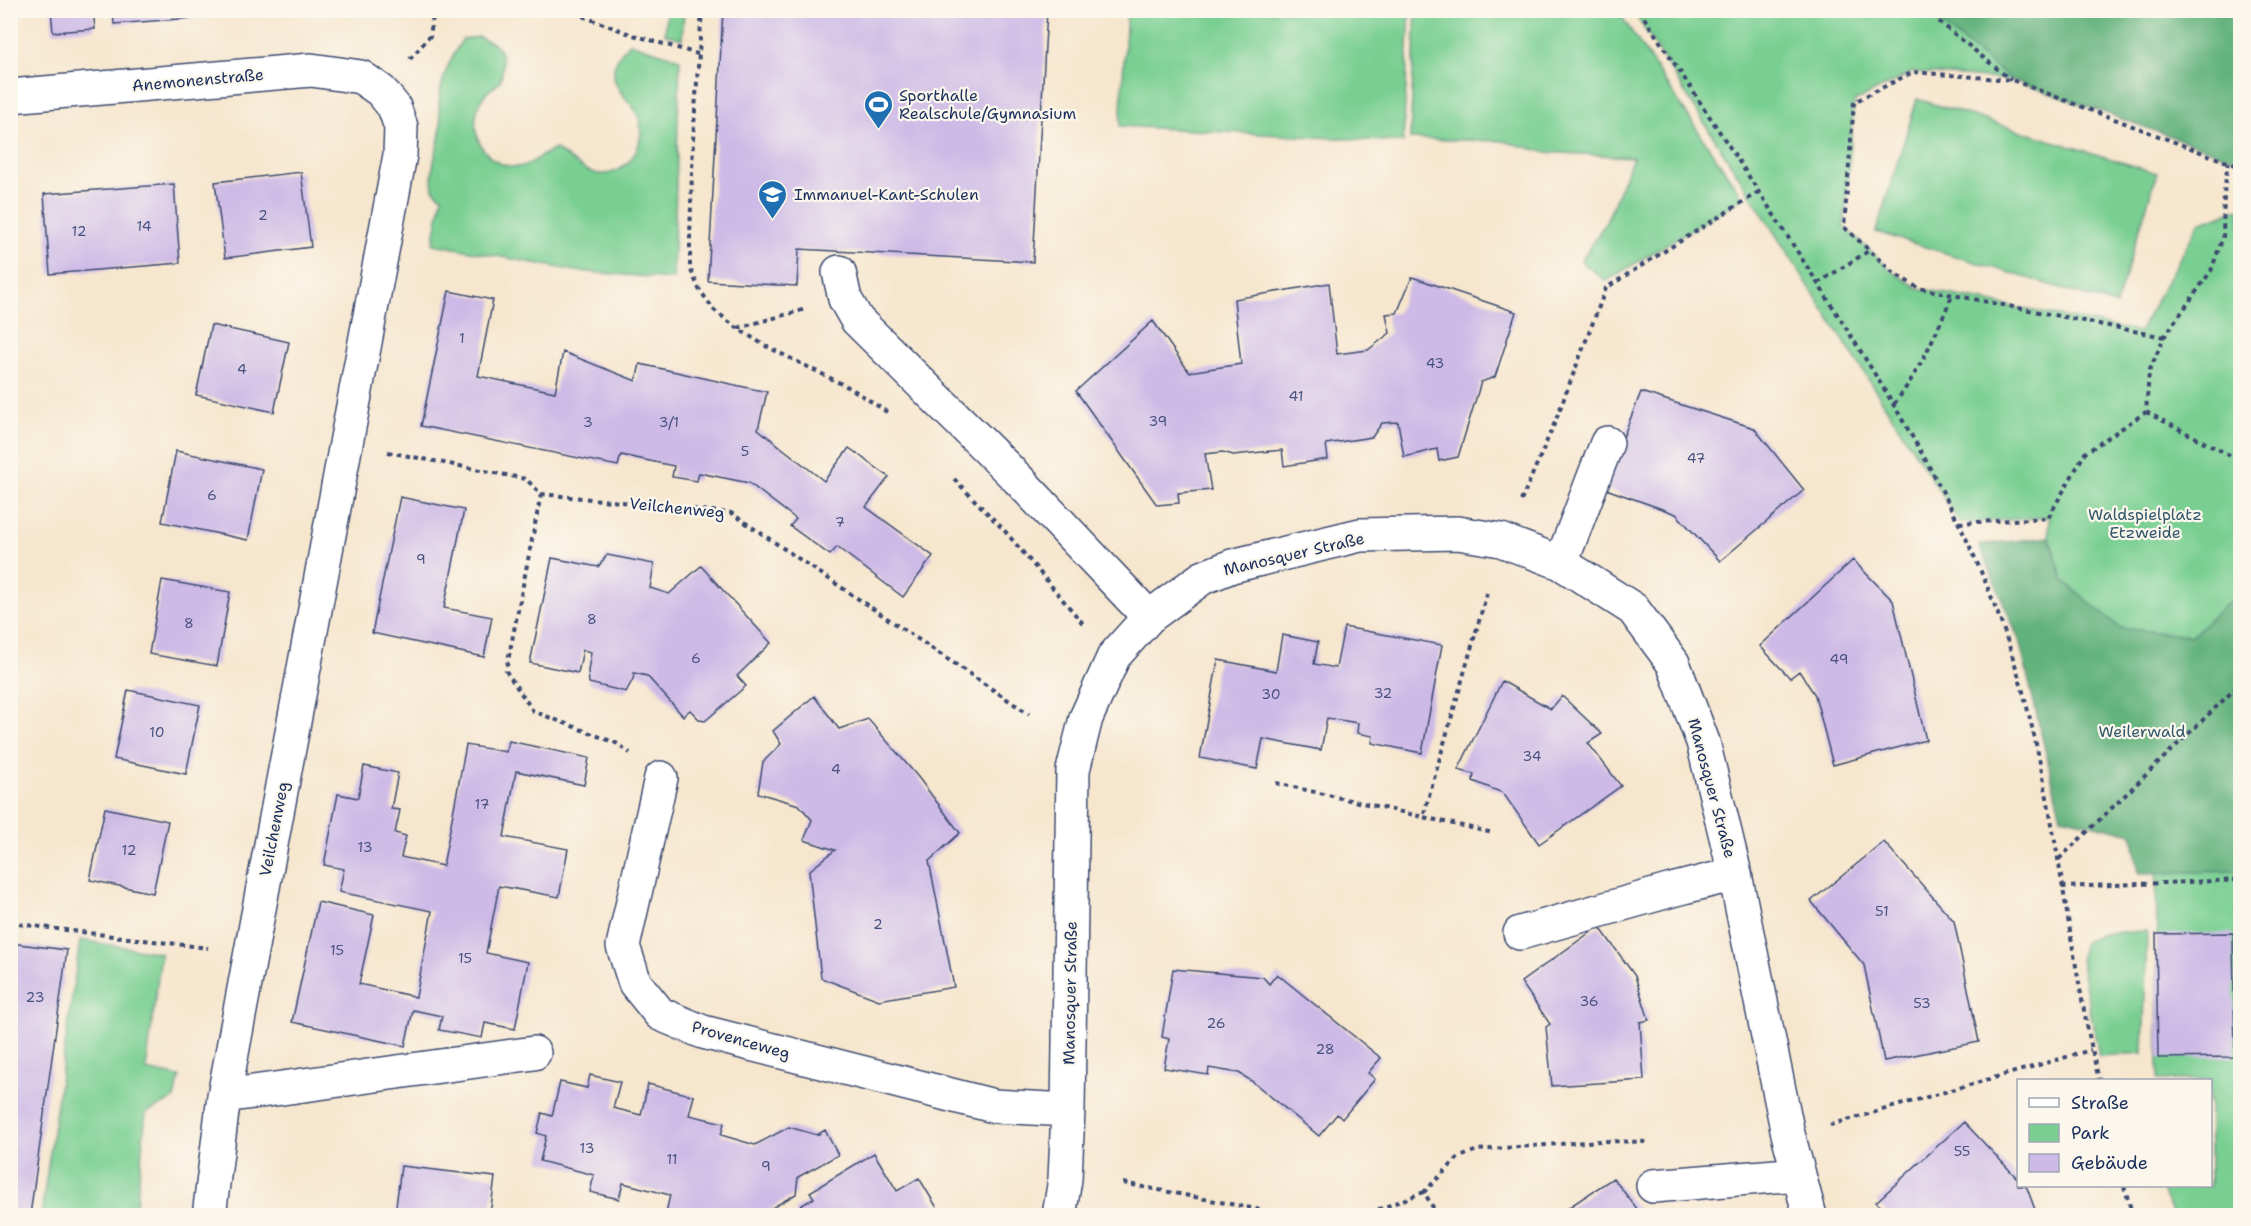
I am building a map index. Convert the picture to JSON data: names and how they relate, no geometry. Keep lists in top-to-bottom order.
{
  "streets": {
    "street": [
      "Anemonenstraße",
      "Veilchenweg",
      "Manosquer Straße",
      "Provenceweg"
    ]
  },
  "crossings": [
    ["Anemonenstraße", "Veilchenweg"],
    ["Manosquer Straße", "Provenceweg"]
  ],
  "parks": ["Waldspielplatz Etzweide", "Weilerwald"],
  "places": {
    "sports": ["Sporthalle Realschule/Gymnasium"],
    "school or university": ["Immanuel-Kant-Schulen"]
  },
  "house_numbers": [
    "2",
    "14",
    "12",
    "1",
    "43",
    "4",
    "41",
    "39",
    "3",
    "3/1",
    "5",
    "47",
    "6",
    "7",
    "9",
    "8",
    "8",
    "6",
    "49",
    "32",
    "30",
    "10",
    "34",
    "4",
    "17",
    "13",
    "12",
    "51",
    "2",
    "15",
    "15",
    "23",
    "36",
    "53",
    "26",
    "28",
    "13",
    "55",
    "11",
    "9"
  ],
  "legend": ["Straße", "Park", "Gebäude"]
}
